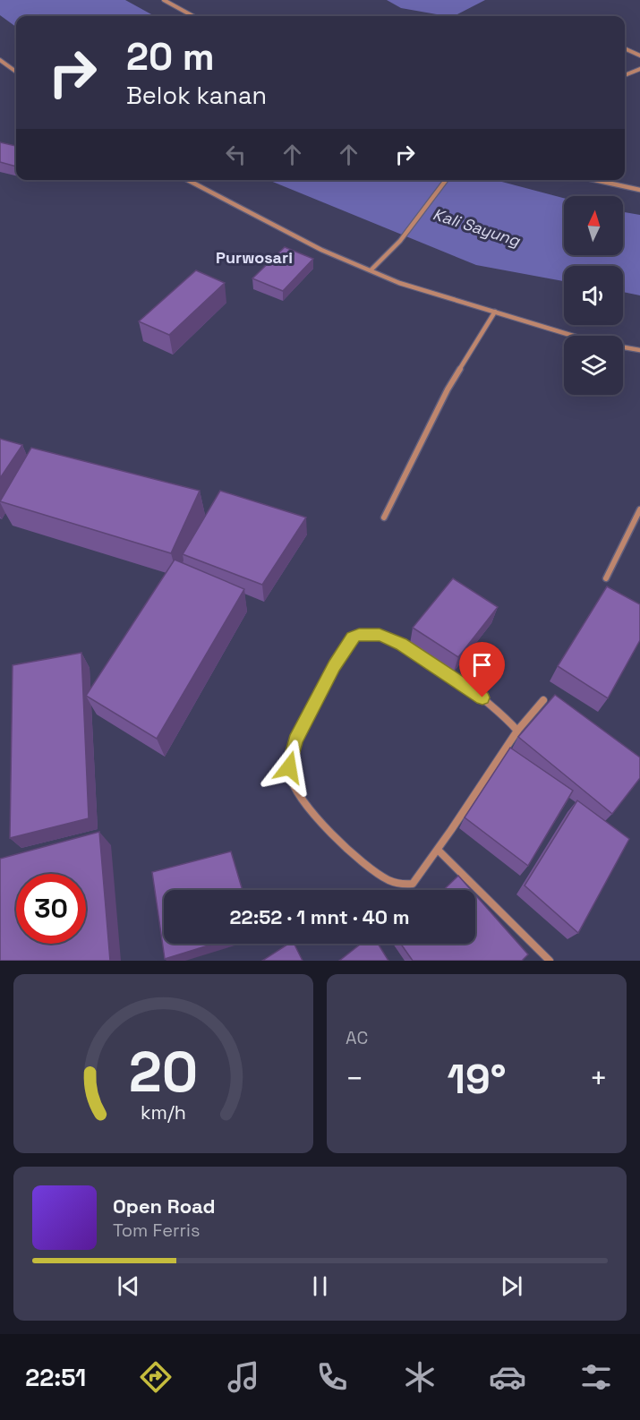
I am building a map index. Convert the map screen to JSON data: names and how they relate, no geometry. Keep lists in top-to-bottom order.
{
  "districts": ["Purwosari"],
  "water": ["Kali Sayung"],
  "north": "top",
  "page": {
    "turn": ["20 m", "Belok kanan"],
    "limit": "30",
    "trip": "22:52 · 1 mnt · 40 m",
    "tile": "AC",
    "heat": ["−", "19°", "+"],
    "song": ["Open Road", "Tom Ferris"],
    "tabs": "22:51",
    "gauge": ["20", "km/h"]
  }
}
